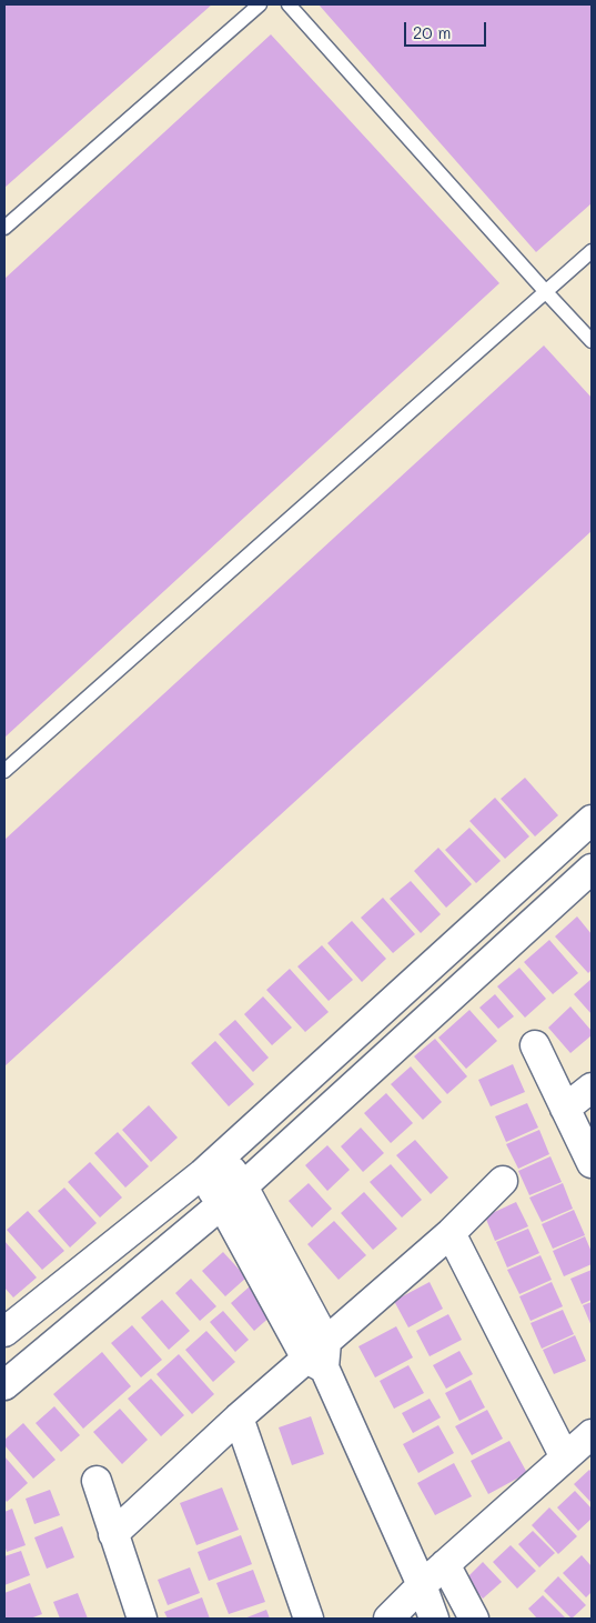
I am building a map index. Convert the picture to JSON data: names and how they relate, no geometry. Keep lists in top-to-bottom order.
{
  "scale_bar": "20 m"
}
